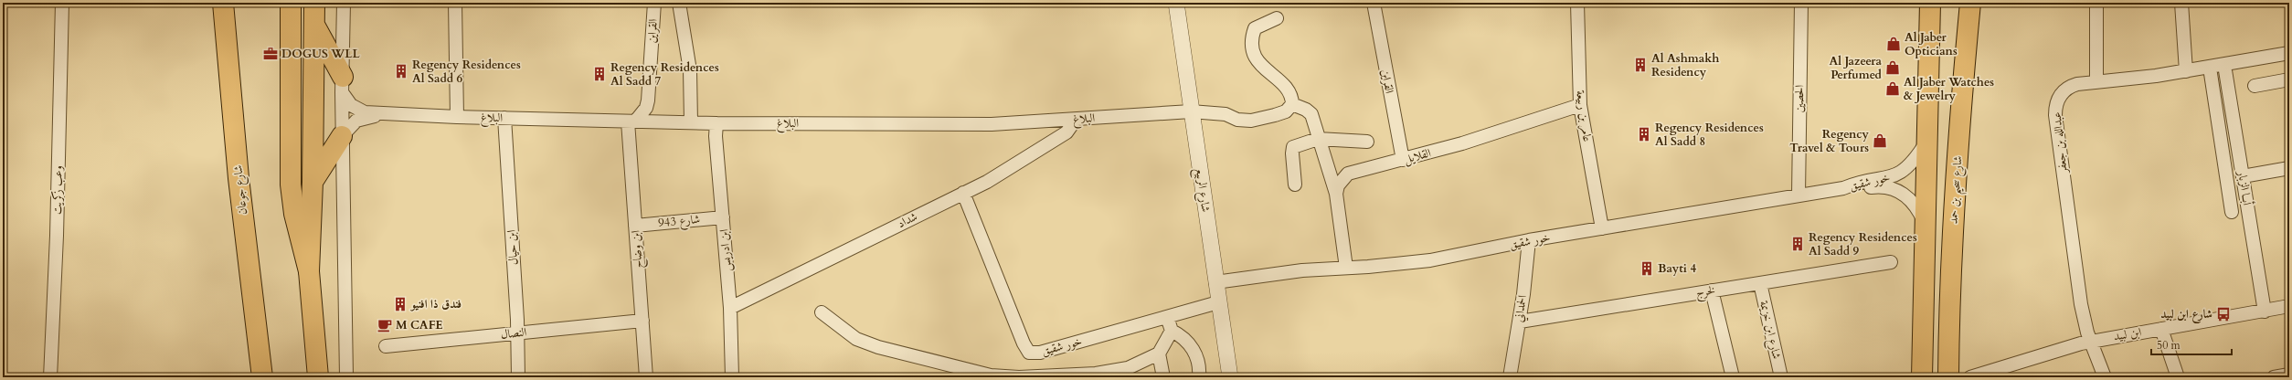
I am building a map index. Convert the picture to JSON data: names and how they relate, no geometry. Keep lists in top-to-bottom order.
{
  "streets": {
    "main road": ["شارع جوعان", "شارع سحيم بن حمد"],
    "street": [
      "القراين",
      "الحصين",
      "عامر بن ربيعة",
      "البلاغ",
      "عبدالله بن جعفر",
      "القلايل",
      "خور شقيق",
      "أبــا الزبار",
      "وعب زكريت",
      "شارع الربيع",
      "شداد",
      "شارع 943",
      "ابن حيال",
      "ابن وضاح",
      "ابن ادريس",
      "لخرج",
      "الحمداني",
      "شارع ابن خزيمة",
      "النصال",
      "ابن لبيد"
    ]
  },
  "crossings": [
    ["القراين", "البلاغ"],
    ["القراين", "القلايل"],
    ["القراين", "ابن وضاح"],
    ["الحصين", "خور شقيق"],
    ["عامر بن ربيعة", "القلايل"],
    ["عامر بن ربيعة", "خور شقيق"],
    ["البلاغ", "شارع الربيع"],
    ["البلاغ", "شداد"],
    ["البلاغ", "ابن حيال"],
    ["البلاغ", "ابن وضاح"],
    ["البلاغ", "ابن ادريس"],
    ["عبدالله بن جعفر", "أبــا الزبار"],
    ["عبدالله بن جعفر", "ابن لبيد"],
    ["خور شقيق", "شارع الربيع"],
    ["خور شقيق", "شداد"],
    ["خور شقيق", "الحمداني"],
    ["أبــا الزبار", "ابن لبيد"],
    ["شداد", "ابن ادريس"],
    ["شارع 943", "ابن وضاح"],
    ["شارع 943", "ابن ادريس"],
    ["ابن حيال", "النصال"],
    ["ابن وضاح", "النصال"],
    ["لخرج", "الحمداني"],
    ["لخرج", "شارع ابن خزيمة"]
  ],
  "places": {
    "shop": [
      "Al Jaber Opticians",
      "Al Jazeera Perfumed",
      "Al Jaber Watches & Jewelry",
      "Regency Travel & Tours"
    ],
    "office": ["DOGUS WLL"],
    "building": [
      "Al Ashmakh Residency",
      "Regency Residences Al Sadd 6",
      "Regency Residences Al Sadd 7",
      "Regency Residences Al Sadd 8",
      "Regency Residences Al Sadd 9",
      "Bayti 4",
      "فندق ذا افنيو"
    ],
    "bus stop": ["شارع ابن لبيد"],
    "cafe": ["M CAFE"]
  },
  "scale_bar": "50 m"
}
